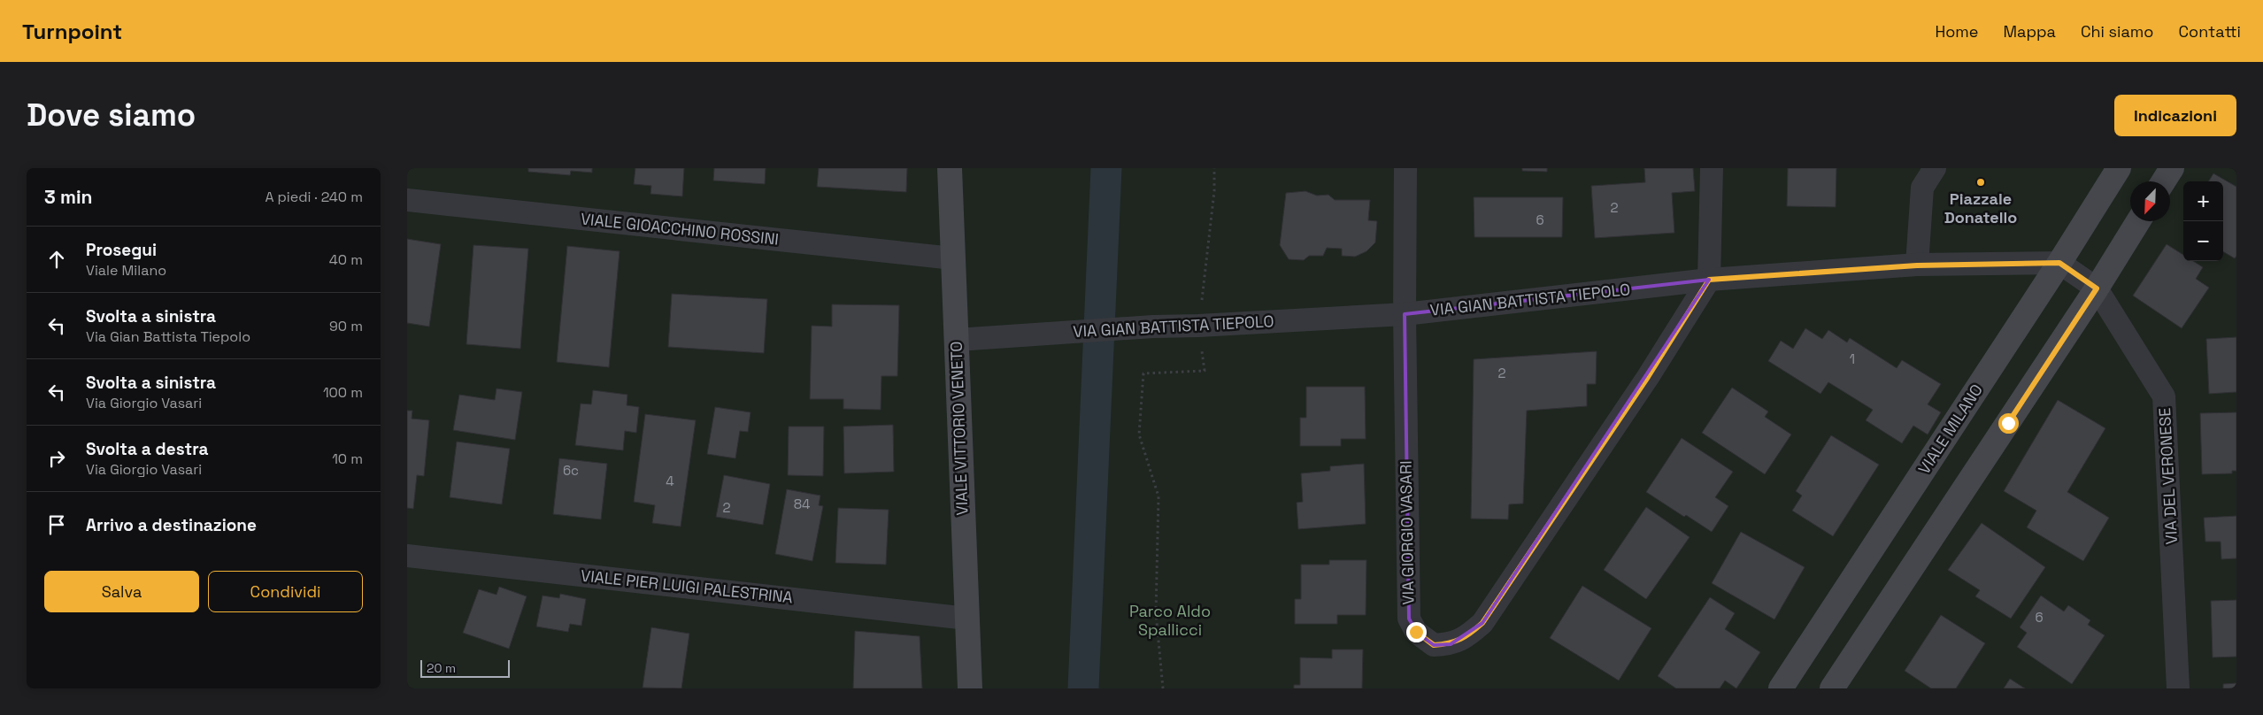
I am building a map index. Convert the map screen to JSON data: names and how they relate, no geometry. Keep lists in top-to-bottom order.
{
  "streets": {
    "street": [
      "VIALE GIOACCHINO ROSSINI",
      "VIA GIAN BATTISTA TIEPOLO",
      "VIALE VITTORIO VENETO",
      "VIALE MILANO",
      "VIA DEL VERONESE",
      "VIA GIORGIO VASARI",
      "VIALE PIER LUIGI PALESTRINA"
    ]
  },
  "crossings": [
    ["VIALE GIOACCHINO ROSSINI", "VIALE VITTORIO VENETO"],
    ["VIA GIAN BATTISTA TIEPOLO", "VIALE VITTORIO VENETO"],
    ["VIA GIAN BATTISTA TIEPOLO", "VIALE MILANO"],
    ["VIA GIAN BATTISTA TIEPOLO", "VIA GIORGIO VASARI"],
    ["VIALE VITTORIO VENETO", "VIALE PIER LUIGI PALESTRINA"]
  ],
  "parks": ["Parco Aldo Spallicci"],
  "places": ["Piazzale Donatello"],
  "house_numbers": [
    "2",
    "6",
    "1",
    "2",
    "6c",
    "4",
    "84",
    "2",
    "6"
  ],
  "scale_bar": "20 m",
  "north": "bottom left",
  "page": {
    "header": "Turnpoint",
    "nav": [
      "Home",
      "Mappa",
      "Chi siamo",
      "Contatti"
    ],
    "buttons": [
      "Indicazioni",
      ["Salva", "Condividi"]
    ],
    "title": "Dove siamo",
    "heading": ["3 min", "A piedi · 240 m"],
    "map_buttons": ["+", "−"],
    "list": [
      ["Prosegui", "Viale Milano", "40 m"],
      ["Svolta a sinistra", "Via Gian Battista Tiepolo", "90 m"],
      ["Svolta a sinistra", "Via Giorgio Vasari", "100 m"],
      ["Svolta a destra", "Via Giorgio Vasari", "10 m"],
      "Arrivo a destinazione"
    ],
    "scale": "20 m"
  }
}
